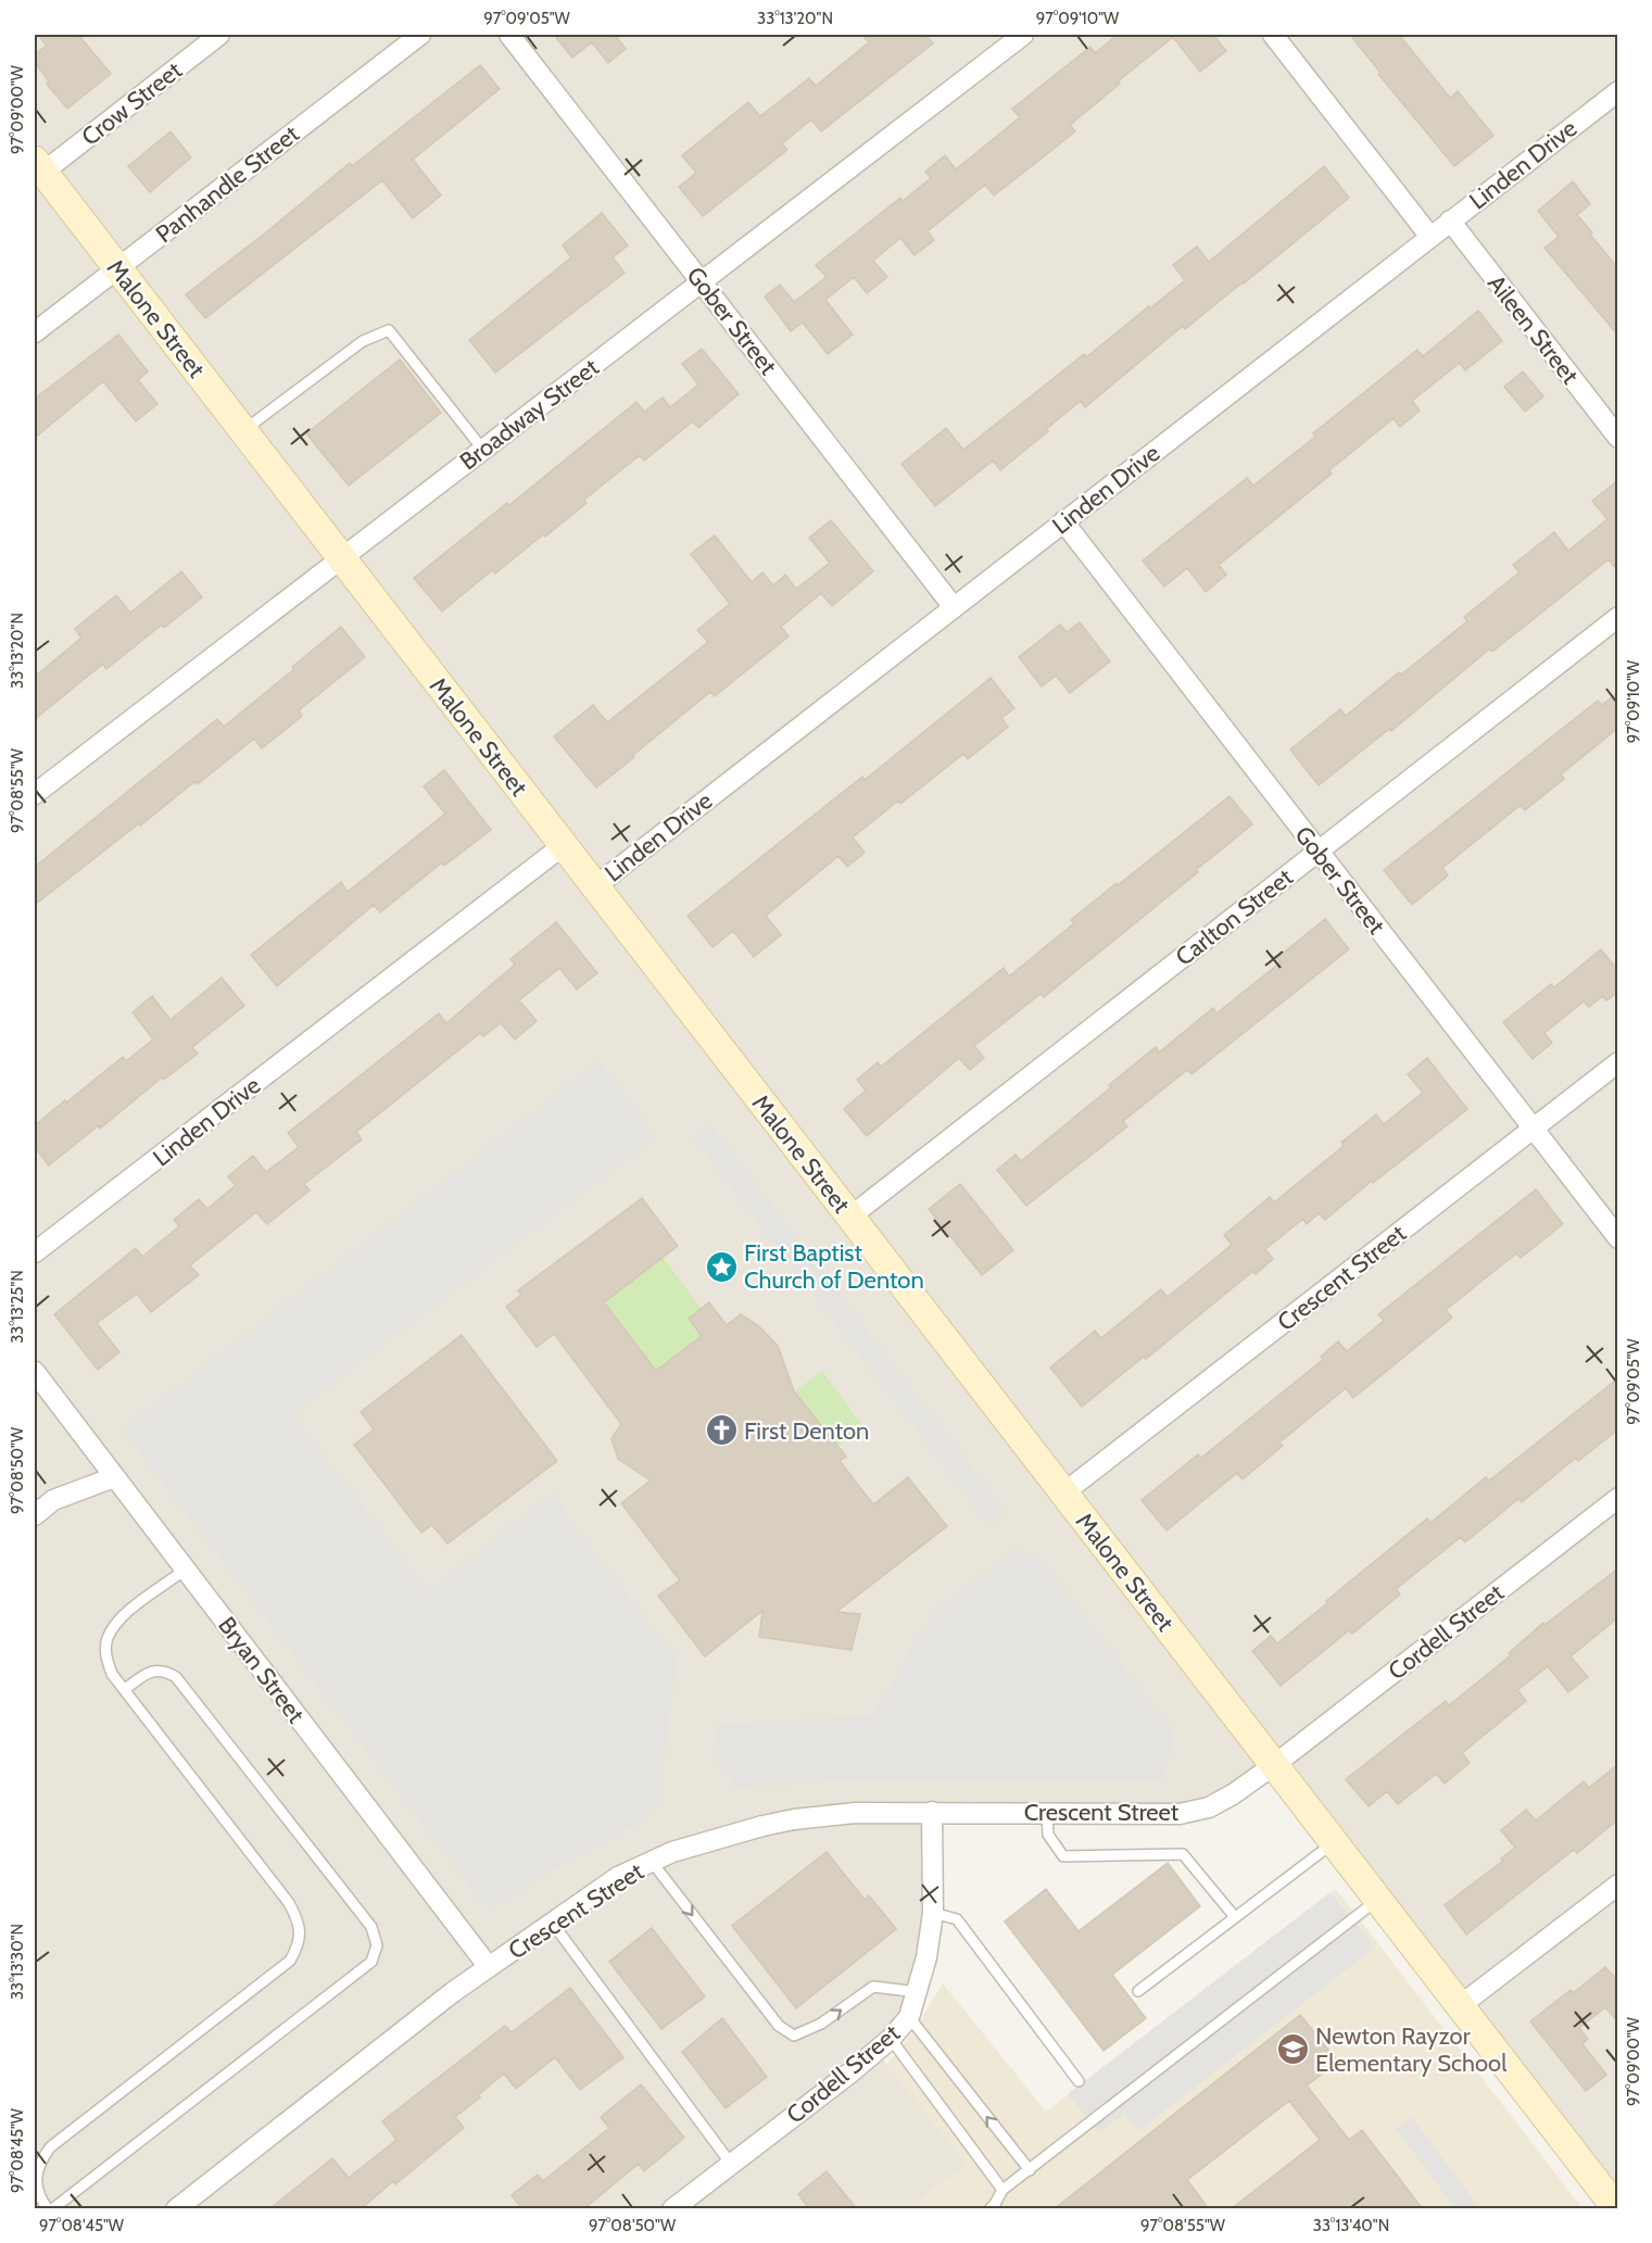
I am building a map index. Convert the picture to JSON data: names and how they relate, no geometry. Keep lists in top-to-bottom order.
{
  "streets": {
    "street": [
      "Crow Street",
      "Linden Drive",
      "Panhandle Street",
      "Malone Street",
      "Gober Street",
      "Aileen Street",
      "Broadway Street",
      "Carlton Street",
      "Crescent Street",
      "Cordell Street",
      "Bryan Street"
    ]
  },
  "crossings": [
    ["Crow Street", "Malone Street"],
    ["Linden Drive", "Malone Street"],
    ["Linden Drive", "Gober Street"],
    ["Linden Drive", "Aileen Street"],
    ["Panhandle Street", "Malone Street"],
    ["Malone Street", "Broadway Street"],
    ["Malone Street", "Carlton Street"],
    ["Malone Street", "Crescent Street"],
    ["Malone Street", "Cordell Street"],
    ["Gober Street", "Broadway Street"],
    ["Gober Street", "Carlton Street"],
    ["Gober Street", "Crescent Street"],
    ["Crescent Street", "Cordell Street"],
    ["Crescent Street", "Bryan Street"]
  ],
  "places": {
    "place": ["First Baptist Church of Denton"],
    "church": ["First Denton"],
    "school or university": ["Newton Rayzor Elementary School"]
  },
  "coordinates": [
    "97°09'05\"W",
    "33°13'20\"N",
    "97°09'10\"W",
    "97°09'00\"W",
    "97°08'55\"W",
    "33°13'25\"N",
    "97°08'50\"W",
    "33°13'30\"N",
    "97°08'45\"W",
    "33°13'40\"N"
  ]
}
